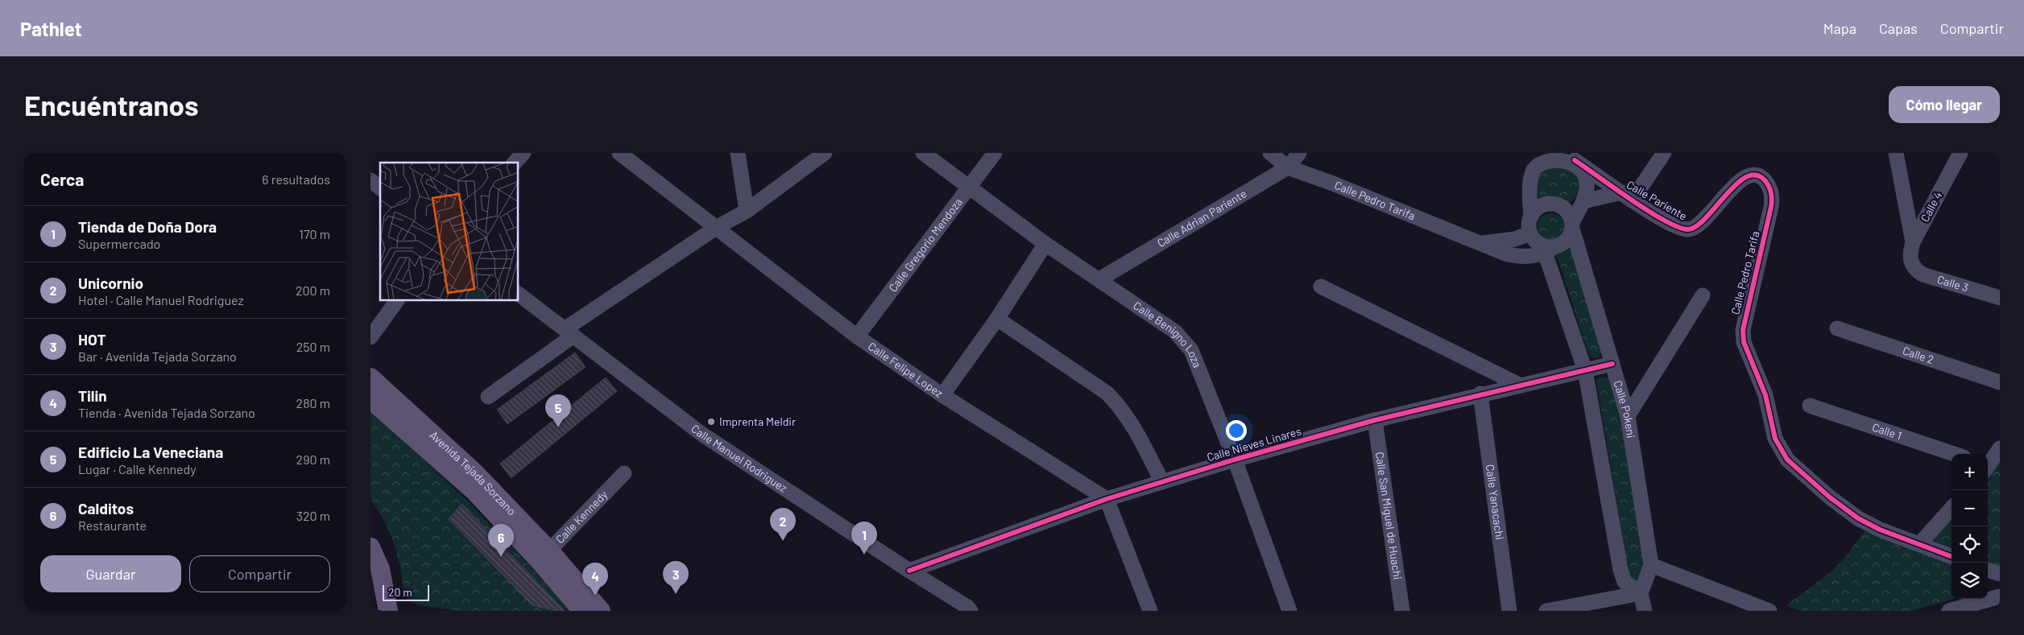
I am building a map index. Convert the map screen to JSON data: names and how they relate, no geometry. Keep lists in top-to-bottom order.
{
  "streets": {
    "main road": ["Avenida Tejada Sorzano"],
    "street": [
      "Calle Pedro Tarifa",
      "Calle Pariente",
      "Calle 4",
      "Calle Adrian Pariente",
      "Calle Gregorio Mendoza",
      "Calle 3",
      "Calle Benigno Loza",
      "Calle 2",
      "Calle Felipe Lopez",
      "Calle Pokeni",
      "Calle 1",
      "Calle Nieves Linares",
      "Calle Manuel Rodriguez",
      "Calle Yanacachi",
      "Calle San Miguel de Huachi",
      "Calle Kennedy"
    ]
  },
  "crossings": [
    ["Calle Pedro Tarifa", "Calle Pariente"],
    ["Calle Pedro Tarifa", "Calle Adrian Pariente"],
    ["Calle Pedro Tarifa", "Calle Pokeni"],
    ["Calle 4", "Calle 3"],
    ["Calle Adrian Pariente", "Calle Benigno Loza"],
    ["Calle Gregorio Mendoza", "Calle Benigno Loza"],
    ["Calle Gregorio Mendoza", "Calle Felipe Lopez"],
    ["Calle Benigno Loza", "Calle Nieves Linares"],
    ["Calle Felipe Lopez", "Calle Nieves Linares"],
    ["Calle Pokeni", "Calle Nieves Linares"],
    ["Calle Nieves Linares", "Calle Manuel Rodriguez"],
    ["Calle Nieves Linares", "Calle Yanacachi"],
    ["Calle Nieves Linares", "Calle San Miguel de Huachi"],
    ["Avenida Tejada Sorzano", "Calle Kennedy"]
  ],
  "places": ["Imprenta Meldir"],
  "scale_bar": "20 m",
  "page": {
    "header": "Pathlet",
    "nav": ["Mapa", "Capas", "Compartir"],
    "buttons": [
      "Cómo llegar",
      ["Guardar", "Compartir"]
    ],
    "title": "Encuéntranos",
    "heading": ["Cerca", "6 resultados"],
    "list": [
      {
        "mark": "1",
        "name": "Tienda de Doña Dora",
        "note": "Supermercado",
        "value": "170 m"
      },
      {
        "mark": "2",
        "name": "Unicornio",
        "note": "Hotel · Calle Manuel Rodriguez",
        "value": "200 m"
      },
      {
        "mark": "3",
        "name": "HOT",
        "note": "Bar · Avenida Tejada Sorzano",
        "value": "250 m"
      },
      {
        "mark": "4",
        "name": "Tilin",
        "note": "Tienda · Avenida Tejada Sorzano",
        "value": "280 m"
      },
      {
        "mark": "5",
        "name": "Edificio La Veneciana",
        "note": "Lugar · Calle Kennedy",
        "value": "290 m"
      },
      {
        "mark": "6",
        "name": "Calditos",
        "note": "Restaurante",
        "value": "320 m"
      }
    ],
    "pins": [
      "5",
      "2",
      "1",
      "6",
      "3",
      "4"
    ],
    "map_buttons": ["+", "−"],
    "scale": "20 m"
  }
}
